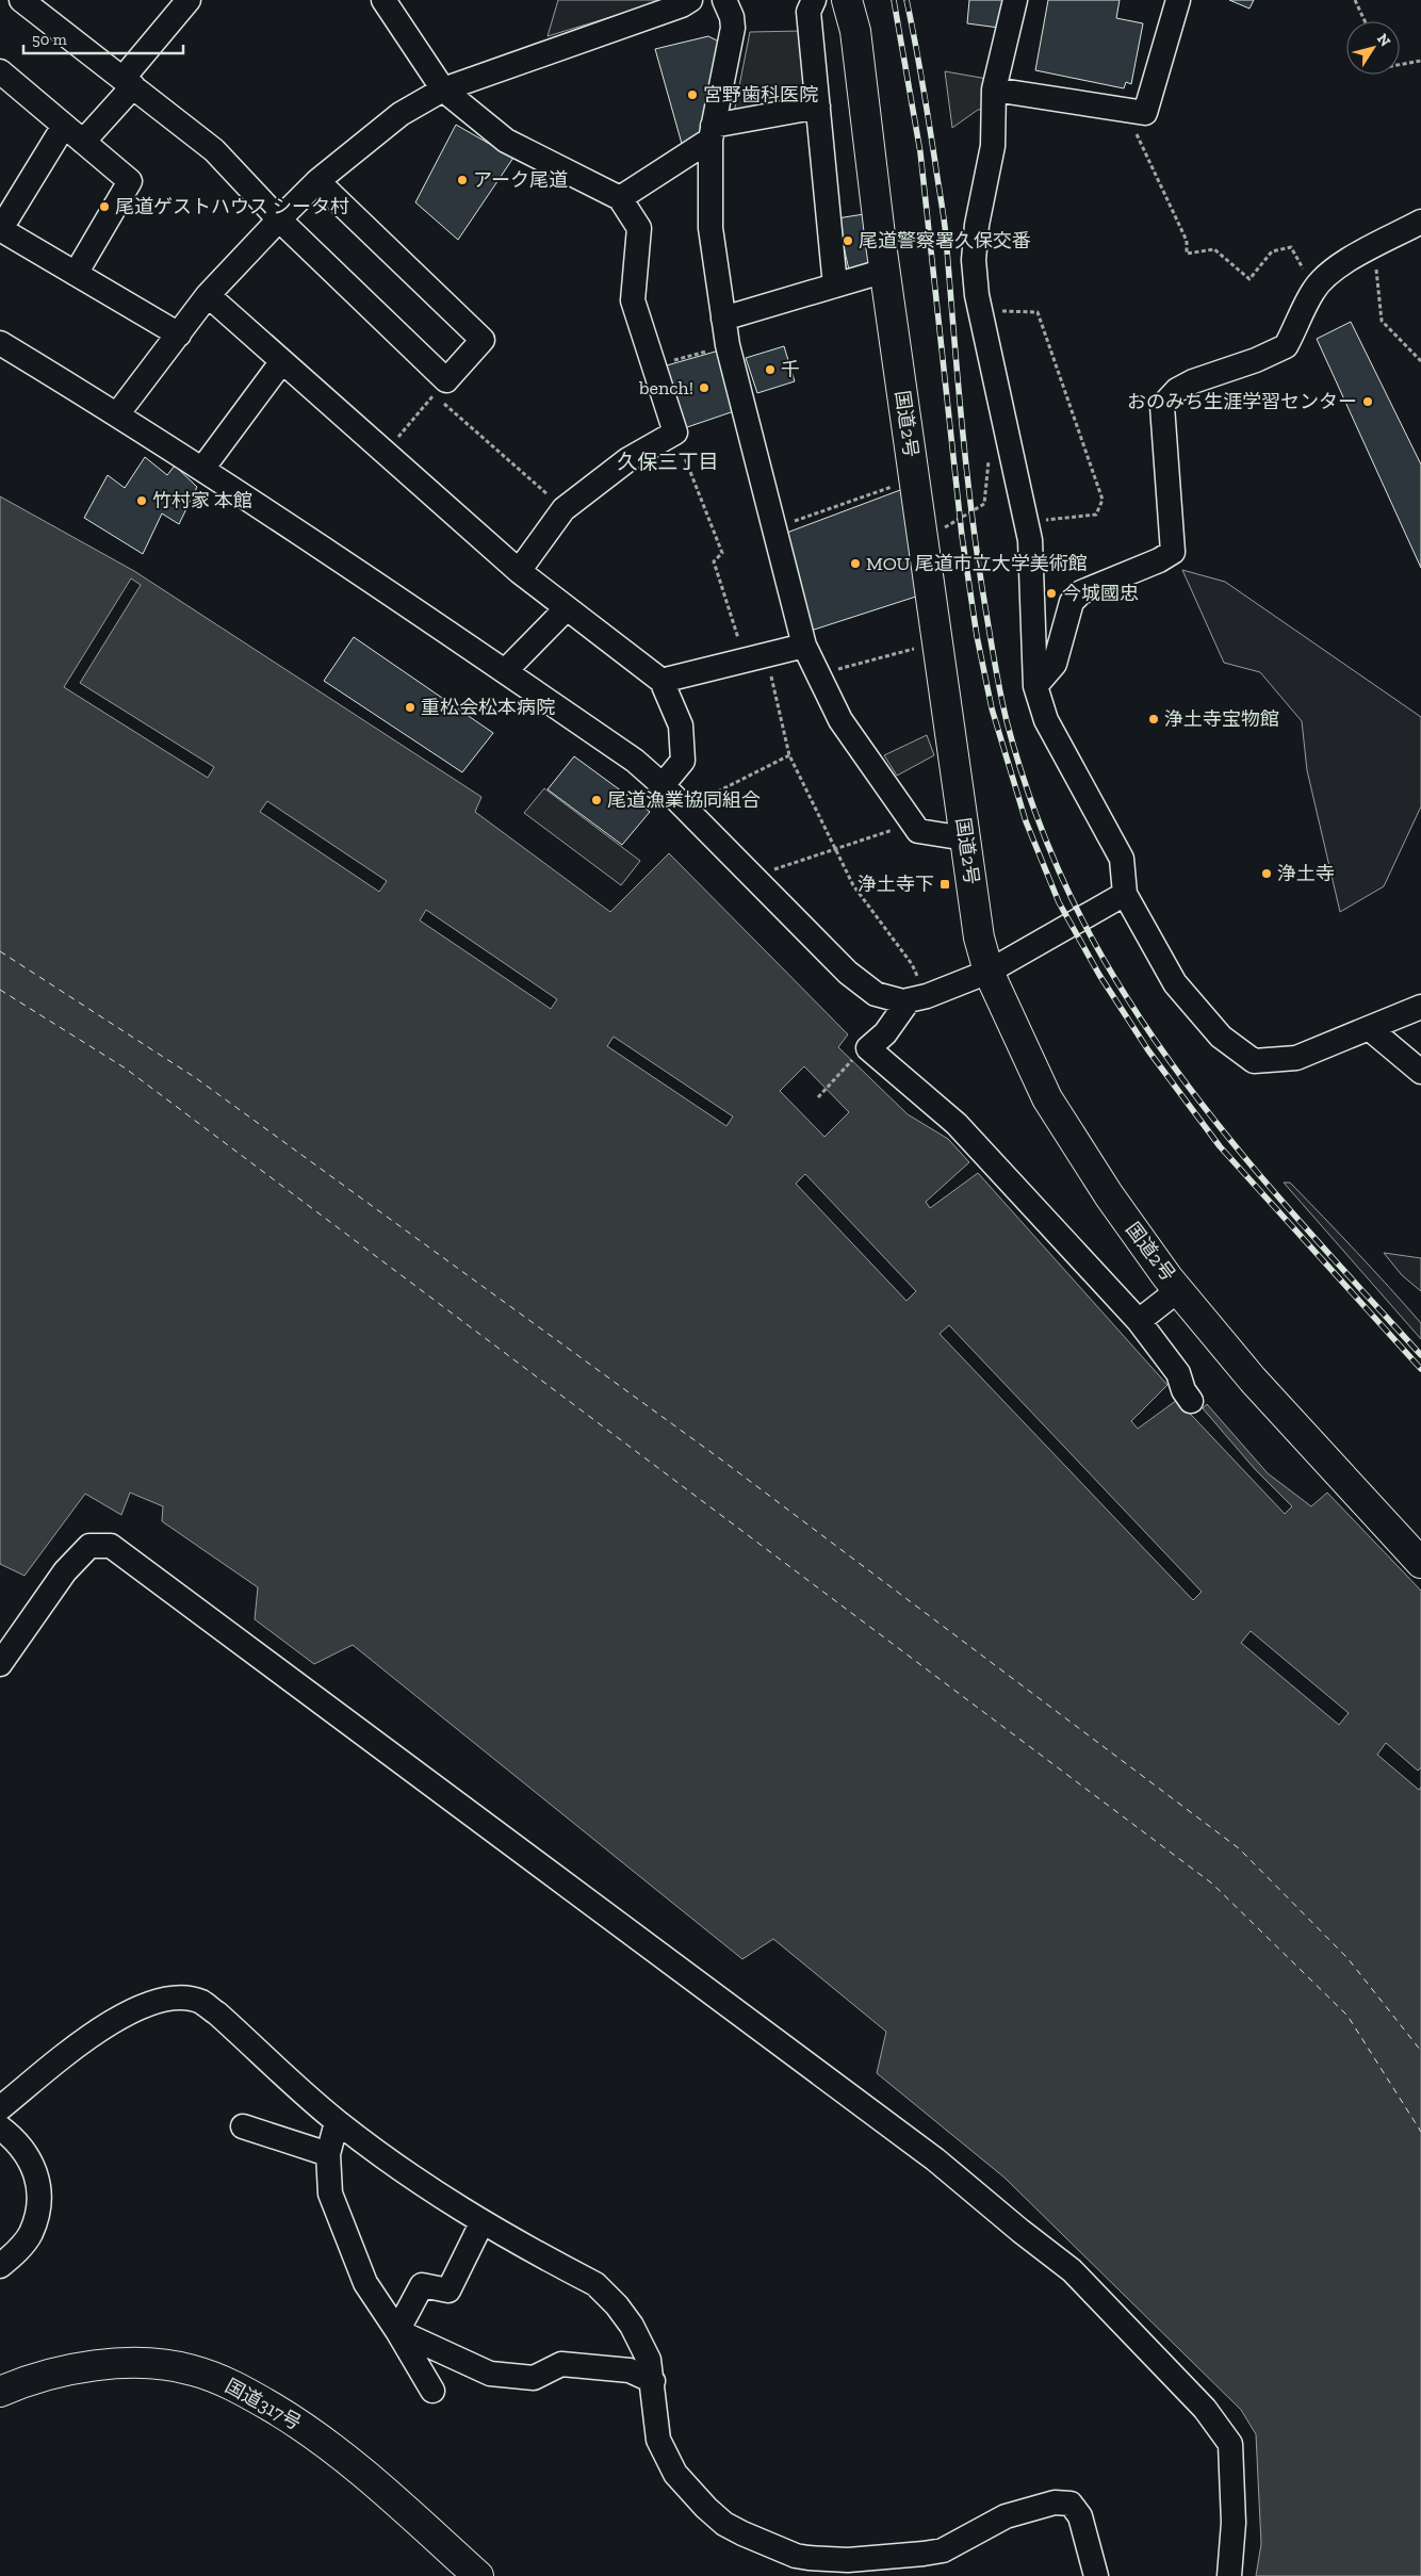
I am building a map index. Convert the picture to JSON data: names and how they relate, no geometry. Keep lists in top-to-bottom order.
{
  "streets": {
    "highway": ["国道2号", "国道317号"]
  },
  "districts": ["久保三丁目"],
  "places": {
    "other": [
      "宮野歯科医院",
      "アーク尾道",
      "尾道ゲストハウス シータ村",
      "尾道警察署久保交番",
      "千",
      "bench!",
      "おのみち生涯学習センター",
      "竹村家 本館",
      "MOU 尾道市立大学美術館",
      "今城國忠",
      "重松会松本病院",
      "浄土寺宝物館",
      "尾道漁業協同組合",
      "浄土寺"
    ],
    "transit": ["浄土寺下"]
  },
  "scale_bar": "50 m",
  "north": "top right"
}
